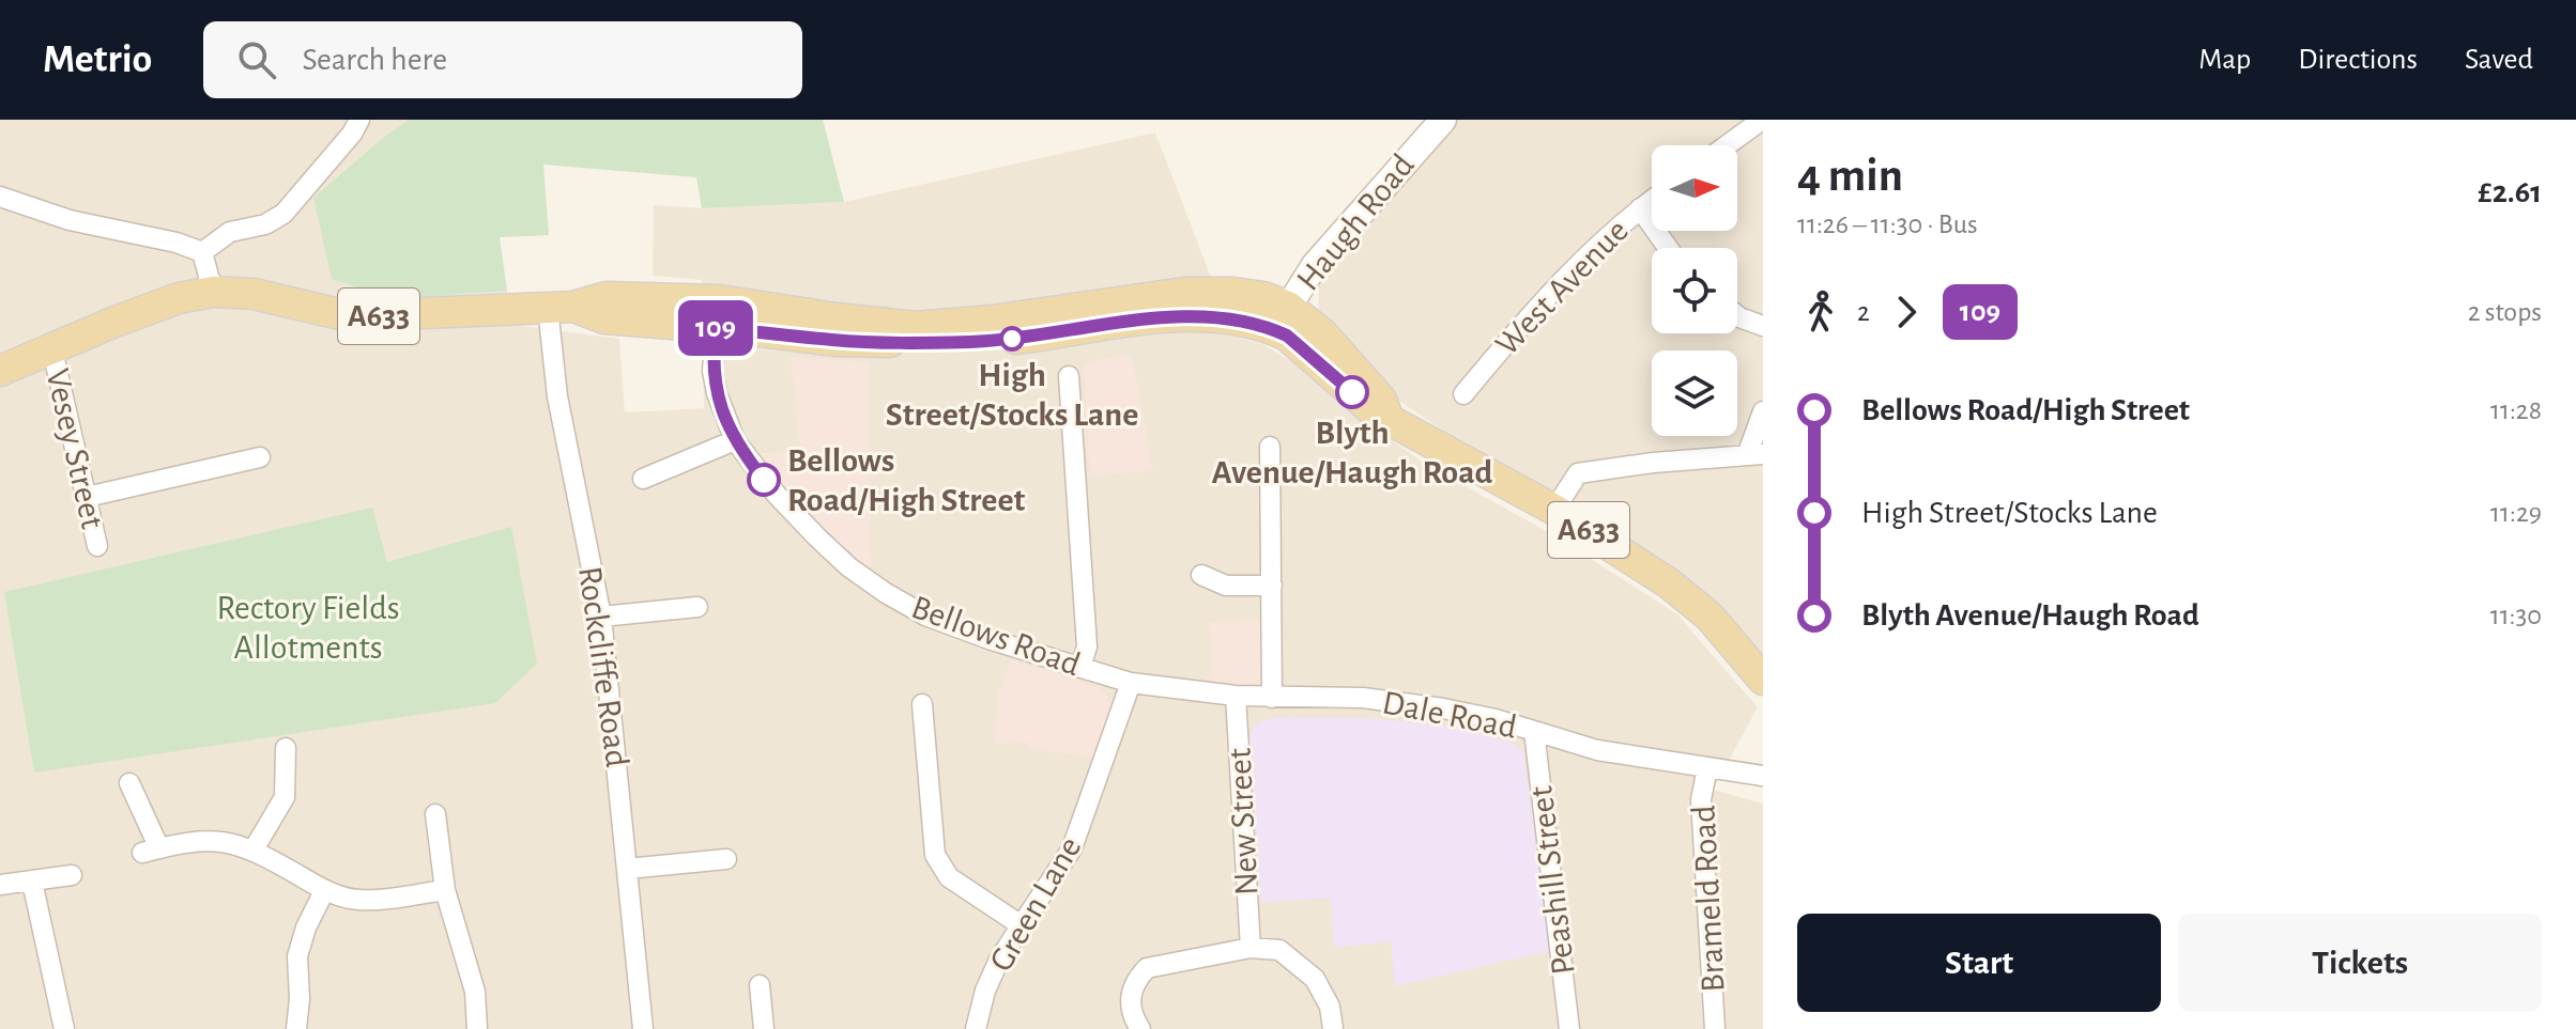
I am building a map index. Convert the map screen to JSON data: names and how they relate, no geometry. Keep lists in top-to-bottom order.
{
  "streets": {
    "main road": ["A633"],
    "street": [
      "Haugh Road",
      "West Avenue",
      "Vesey Street",
      "Bellows Road",
      "Rockcliffe Road",
      "Dale Road",
      "New Street",
      "Peashill Street",
      "Brameld Road",
      "Green Lane"
    ]
  },
  "crossings": [
    ["Haugh Road", "A633"],
    ["A633", "Vesey Street"],
    ["A633", "Bellows Road"],
    ["A633", "Rockcliffe Road"],
    ["Bellows Road", "Dale Road"],
    ["Bellows Road", "Green Lane"],
    ["Dale Road", "New Street"],
    ["Dale Road", "Peashill Street"],
    ["Dale Road", "Brameld Road"],
    ["Dale Road", "Green Lane"]
  ],
  "parks": ["Rectory Fields Allotments"],
  "places": ["High Street/Stocks Lane", "Blyth Avenue/Haugh Road", "Bellows Road/High Street"],
  "lines": ["bus line 109"],
  "north": "right",
  "page": {
    "header": "Metrio",
    "search": "Search here",
    "nav": ["Map", "Directions", "Saved"],
    "on_map": "109",
    "heading": ["4 min", "11:26 – 11:30 · Bus", "£2.61"],
    "legs": ["2", "109", "2 stops"],
    "list": [
      {
        "name": "Bellows Road/High Street",
        "value": "11:28"
      },
      {
        "name": "High Street/Stocks Lane",
        "value": "11:29"
      },
      {
        "name": "Blyth Avenue/Haugh Road",
        "value": "11:30"
      }
    ],
    "buttons": ["Start", "Tickets"]
  }
}
